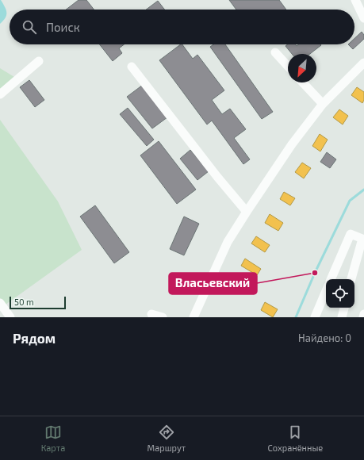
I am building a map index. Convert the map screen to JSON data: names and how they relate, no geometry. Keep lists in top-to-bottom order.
{
  "places": ["Власьевский"],
  "scale_bar": "50 m",
  "north": "bottom left",
  "page": {
    "search": "Поиск",
    "scale": "50 m",
    "heading": ["Рядом", "Найдено: 0"],
    "nav": ["Карта", "Маршрут", "Сохранённые"]
  }
}
